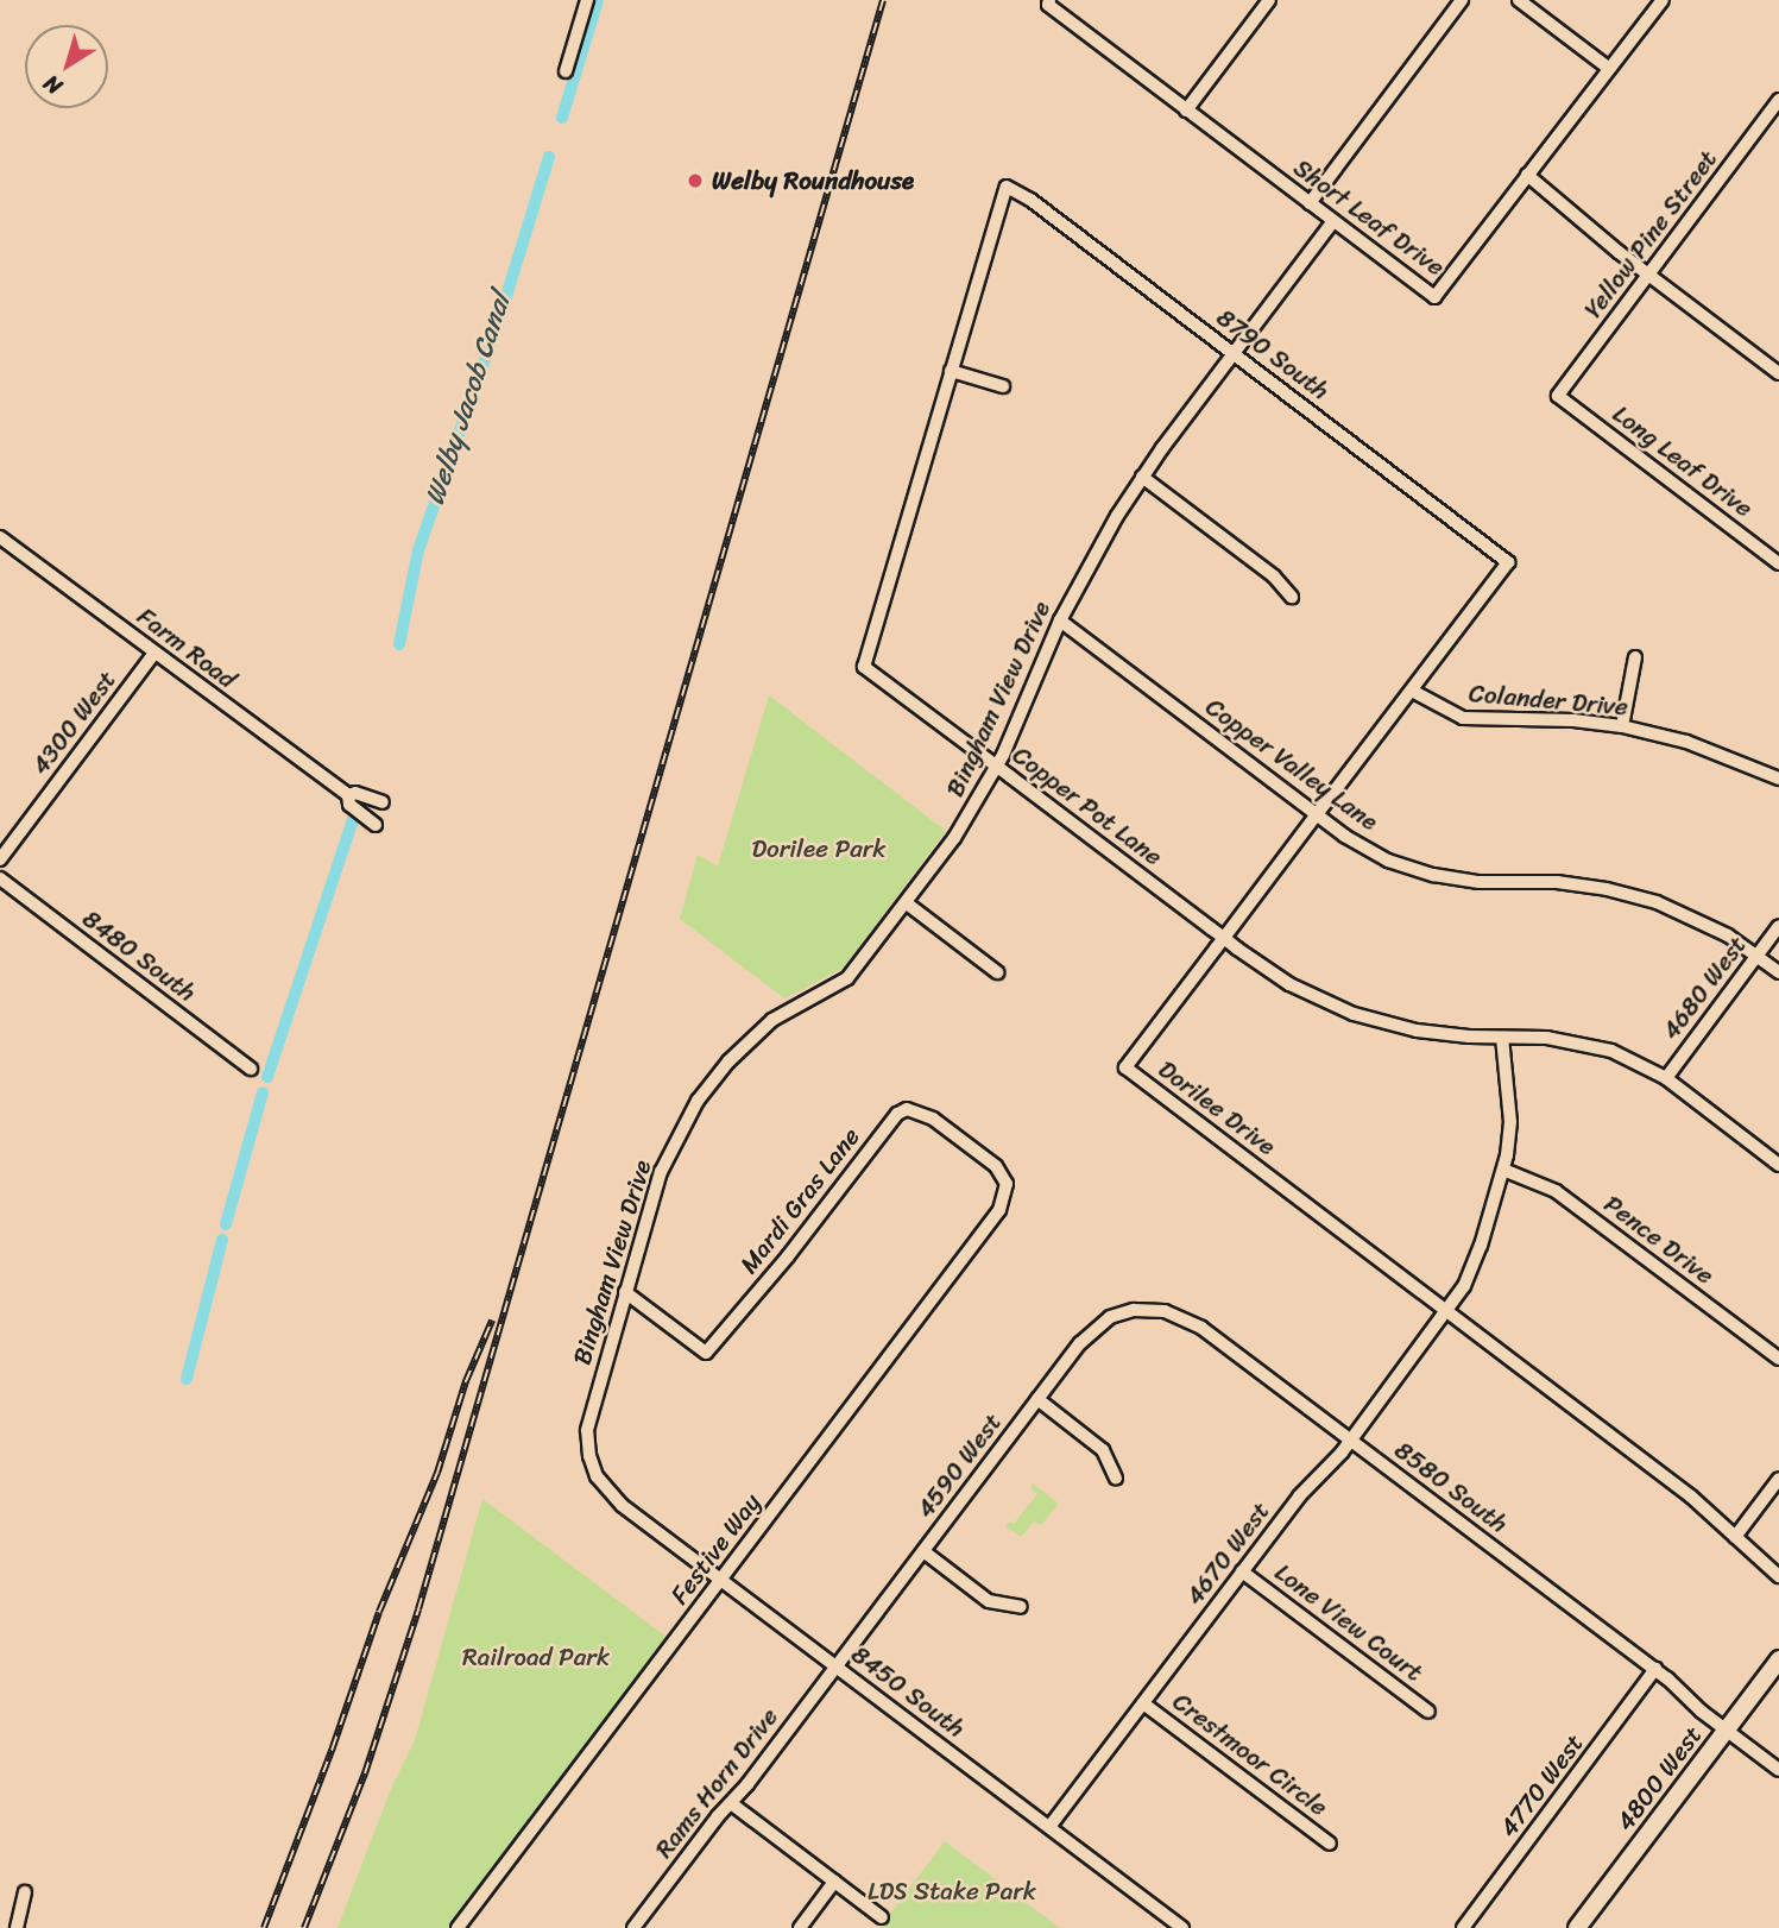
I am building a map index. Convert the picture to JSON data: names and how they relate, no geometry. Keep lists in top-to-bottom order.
{
  "streets": {
    "street": [
      "Short Leaf Drive",
      "Yellow Pine Street",
      "8790 South",
      "Long Leaf Drive",
      "Farm Road",
      "Bingham View Drive",
      "Colander Drive",
      "4300 West",
      "Copper Valley Lane",
      "Copper Pot Lane",
      "8480 South",
      "4680 West",
      "Dorilee Drive",
      "Mardi Gras Lane",
      "Pence Drive",
      "4590 West",
      "8580 South",
      "Festive Way",
      "4670 West",
      "Lone View Court",
      "8450 South",
      "Crestmoor Circle",
      "4800 West",
      "Rams Horn Drive",
      "4770 West"
    ]
  },
  "crossings": [
    ["Short Leaf Drive", "Bingham View Drive"],
    ["Yellow Pine Street", "Long Leaf Drive"],
    ["8790 South", "Bingham View Drive"],
    ["8790 South", "Copper Pot Lane"],
    ["8790 South", "Dorilee Drive"],
    ["Farm Road", "4300 West"],
    ["Bingham View Drive", "Copper Valley Lane"],
    ["Bingham View Drive", "Copper Pot Lane"],
    ["Bingham View Drive", "Mardi Gras Lane"],
    ["Bingham View Drive", "8450 South"],
    ["Colander Drive", "Dorilee Drive"],
    ["Copper Valley Lane", "4680 West"],
    ["Copper Valley Lane", "Dorilee Drive"],
    ["Copper Pot Lane", "4680 West"],
    ["Copper Pot Lane", "Dorilee Drive"],
    ["Copper Pot Lane", "4670 West"],
    ["Dorilee Drive", "4670 West"],
    ["Mardi Gras Lane", "Festive Way"],
    ["Pence Drive", "4670 West"],
    ["4590 West", "8580 South"],
    ["4590 West", "8450 South"],
    ["4590 West", "Rams Horn Drive"],
    ["8580 South", "4670 West"],
    ["8580 South", "4800 West"],
    ["8580 South", "4770 West"],
    ["Festive Way", "8450 South"],
    ["4670 West", "Lone View Court"],
    ["4670 West", "8450 South"],
    ["4670 West", "Crestmoor Circle"],
    ["8450 South", "Rams Horn Drive"]
  ],
  "water": ["Welby Jacob Canal"],
  "parks": ["Dorilee Park", "Railroad Park", "LDS Stake Park"],
  "places": ["Welby Roundhouse"],
  "north": "bottom left"
}
